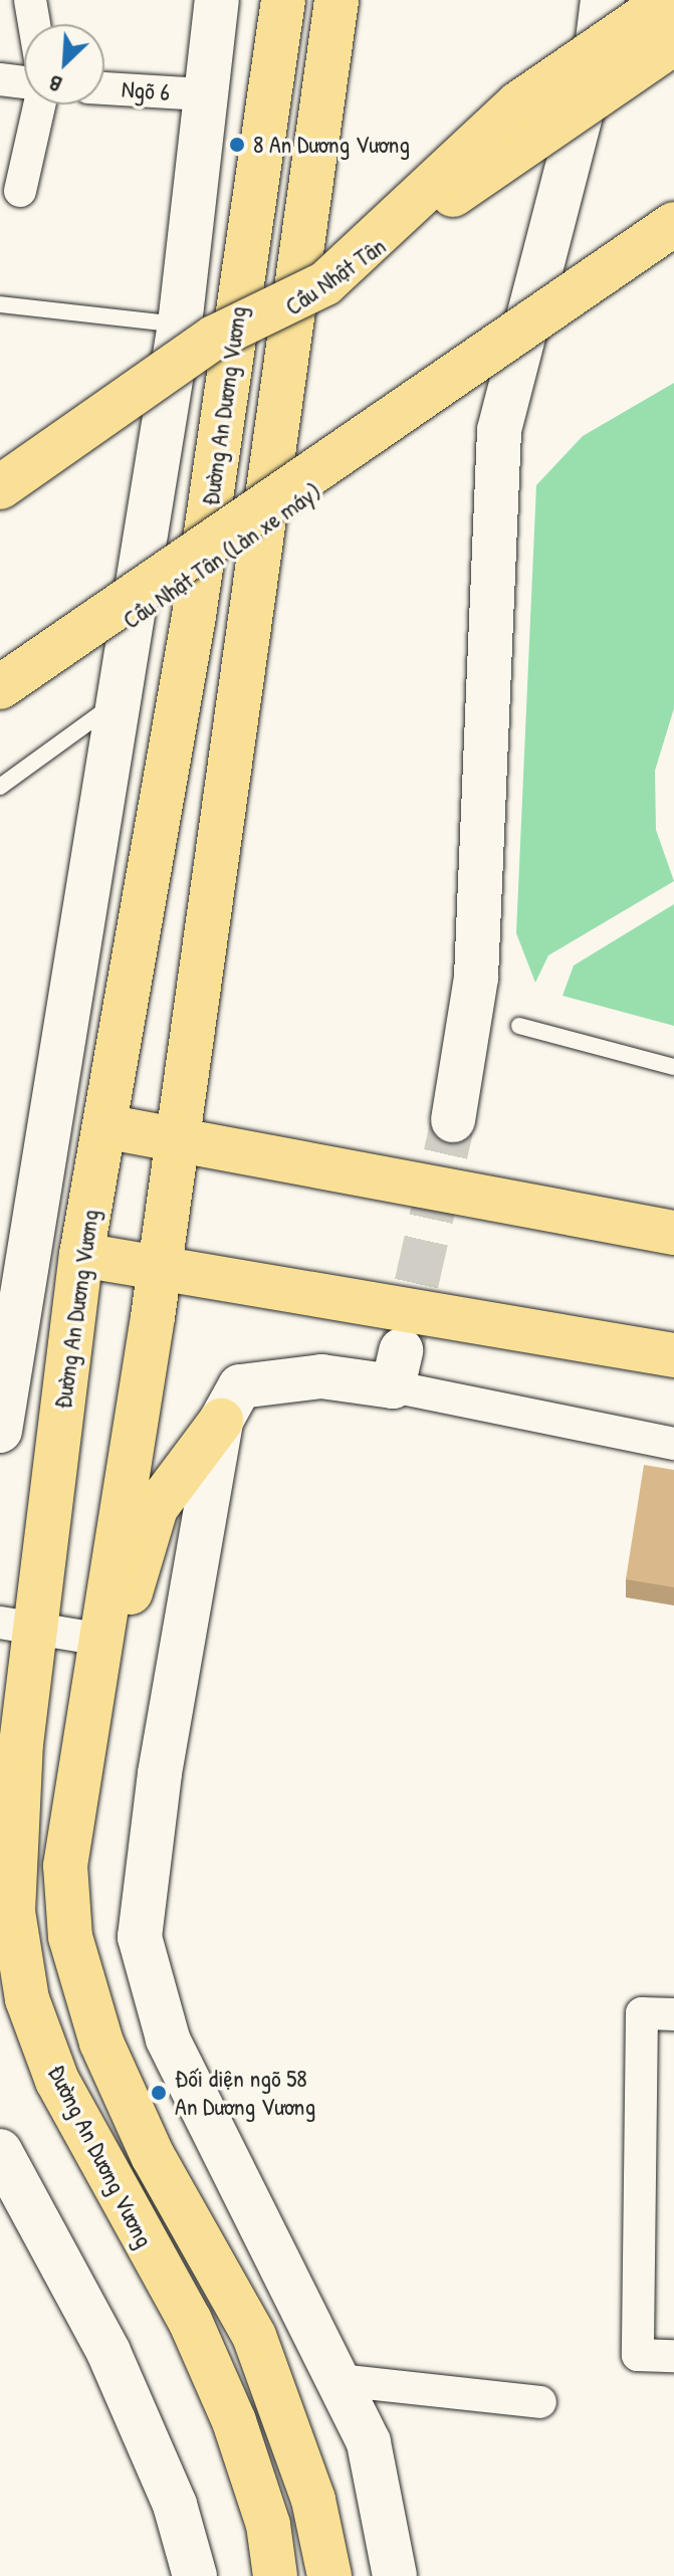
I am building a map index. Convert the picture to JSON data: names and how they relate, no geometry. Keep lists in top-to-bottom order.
{
  "streets": {
    "main road": ["Cầu Nhật Tân", "Đường An Dương Vương", "Cầu Nhật Tân (Làn xe máy)"],
    "street": ["Ngõ 6"]
  },
  "places": ["8 An Dương Vương", "Đối diện ngõ 58 An Dương Vương"],
  "north": "bottom left"
}
